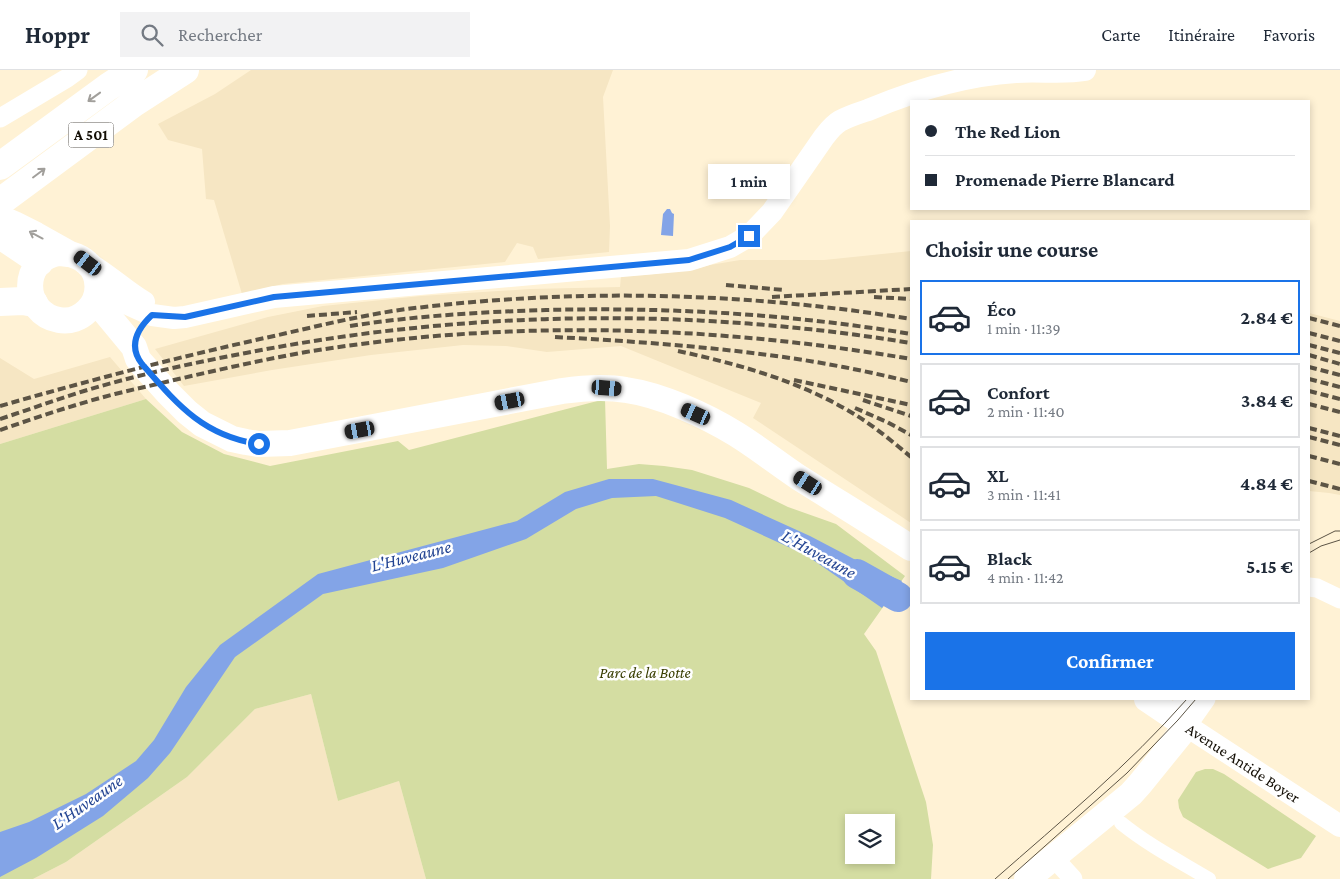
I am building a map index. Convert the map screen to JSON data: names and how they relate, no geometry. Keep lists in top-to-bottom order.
{
  "streets": {
    "highway": ["A 501"],
    "main road": ["Avenue Antide Boyer"]
  },
  "water": ["L'Huveaune"],
  "parks": ["Parc de la Botte"],
  "page": {
    "header": "Hoppr",
    "search": "Rechercher",
    "nav": ["Carte", "Itinéraire", "Favoris"],
    "banner": ["The Red Lion", "Promenade Pierre Blancard"],
    "bubble": "1 min",
    "heading": "Choisir une course",
    "list": [
      {
        "name": "Éco",
        "note": "1 min · 11:39",
        "value": "2.84 €"
      },
      {
        "name": "Confort",
        "note": "2 min · 11:40",
        "value": "3.84 €"
      },
      {
        "name": "XL",
        "note": "3 min · 11:41",
        "value": "4.84 €"
      },
      {
        "name": "Black",
        "note": "4 min · 11:42",
        "value": "5.15 €"
      }
    ],
    "buttons": "Confirmer"
  }
}
